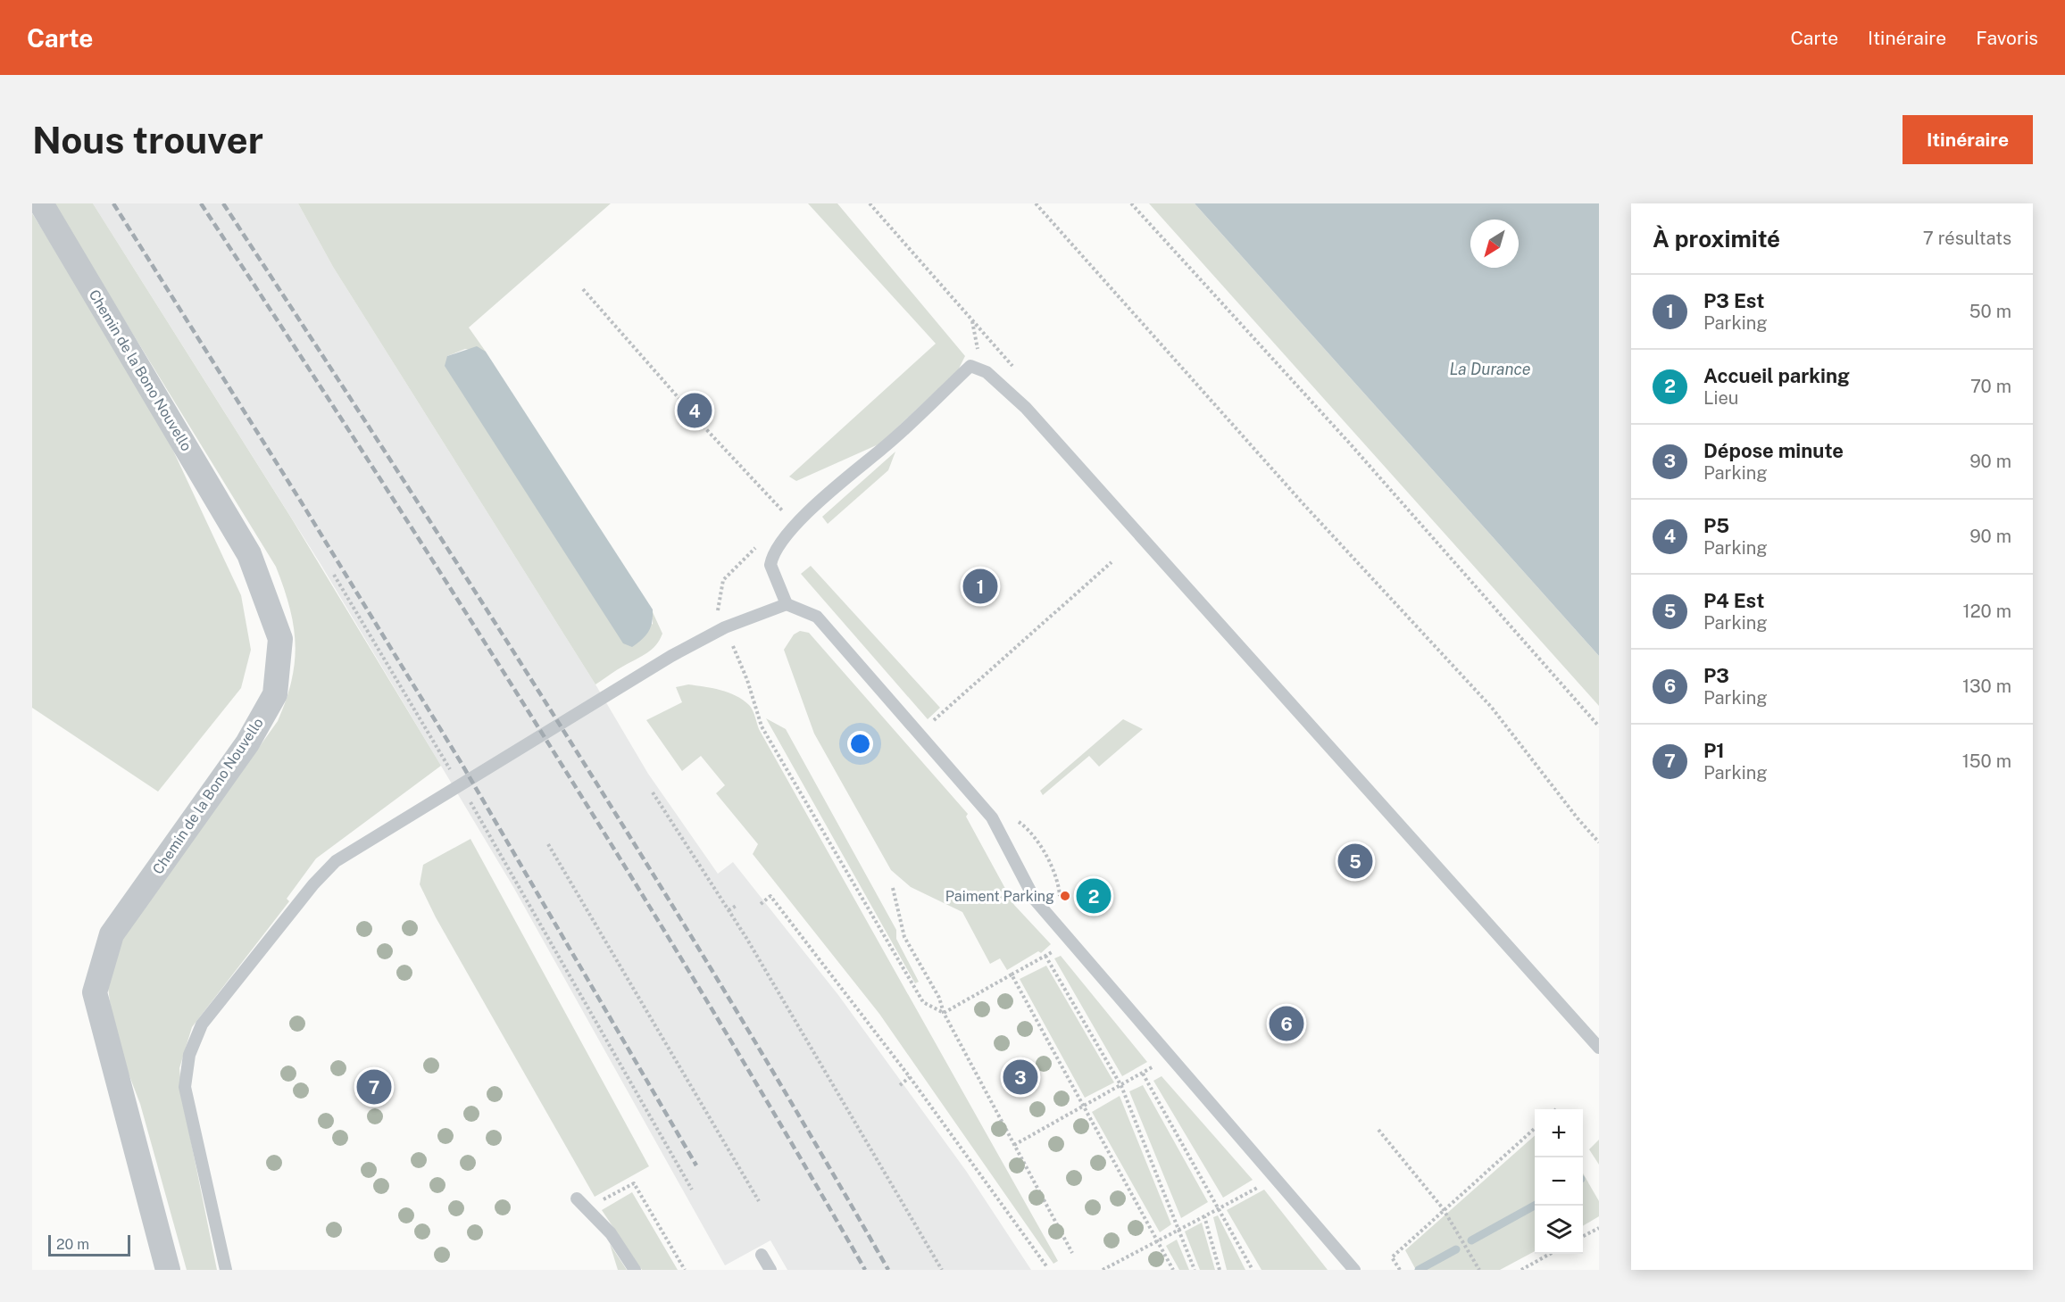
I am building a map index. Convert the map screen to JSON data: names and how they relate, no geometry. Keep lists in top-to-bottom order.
{
  "streets": {
    "street": ["Chemin de la Bono Nouvello"]
  },
  "water": ["La Durance"],
  "places": ["Paiment Parking"],
  "scale_bar": "20 m",
  "north": "bottom left",
  "page": {
    "header": "Carte",
    "nav": ["Carte", "Itinéraire", "Favoris"],
    "buttons": "Itinéraire",
    "title": "Nous trouver",
    "heading": ["À proximité", "7 résultats"],
    "list": [
      {
        "mark": "1",
        "name": "P3 Est",
        "note": "Parking",
        "value": "50 m"
      },
      {
        "mark": "2",
        "name": "Accueil parking",
        "note": "Lieu",
        "value": "70 m"
      },
      {
        "mark": "3",
        "name": "Dépose minute",
        "note": "Parking",
        "value": "90 m"
      },
      {
        "mark": "4",
        "name": "P5",
        "note": "Parking",
        "value": "90 m"
      },
      {
        "mark": "5",
        "name": "P4 Est",
        "note": "Parking",
        "value": "120 m"
      },
      {
        "mark": "6",
        "name": "P3",
        "note": "Parking",
        "value": "130 m"
      },
      {
        "mark": "7",
        "name": "P1",
        "note": "Parking",
        "value": "150 m"
      }
    ],
    "pins": [
      "4",
      "1",
      "5",
      "2",
      "6",
      "3",
      "7"
    ],
    "map_buttons": ["+", "−"],
    "scale": "20 m"
  }
}
